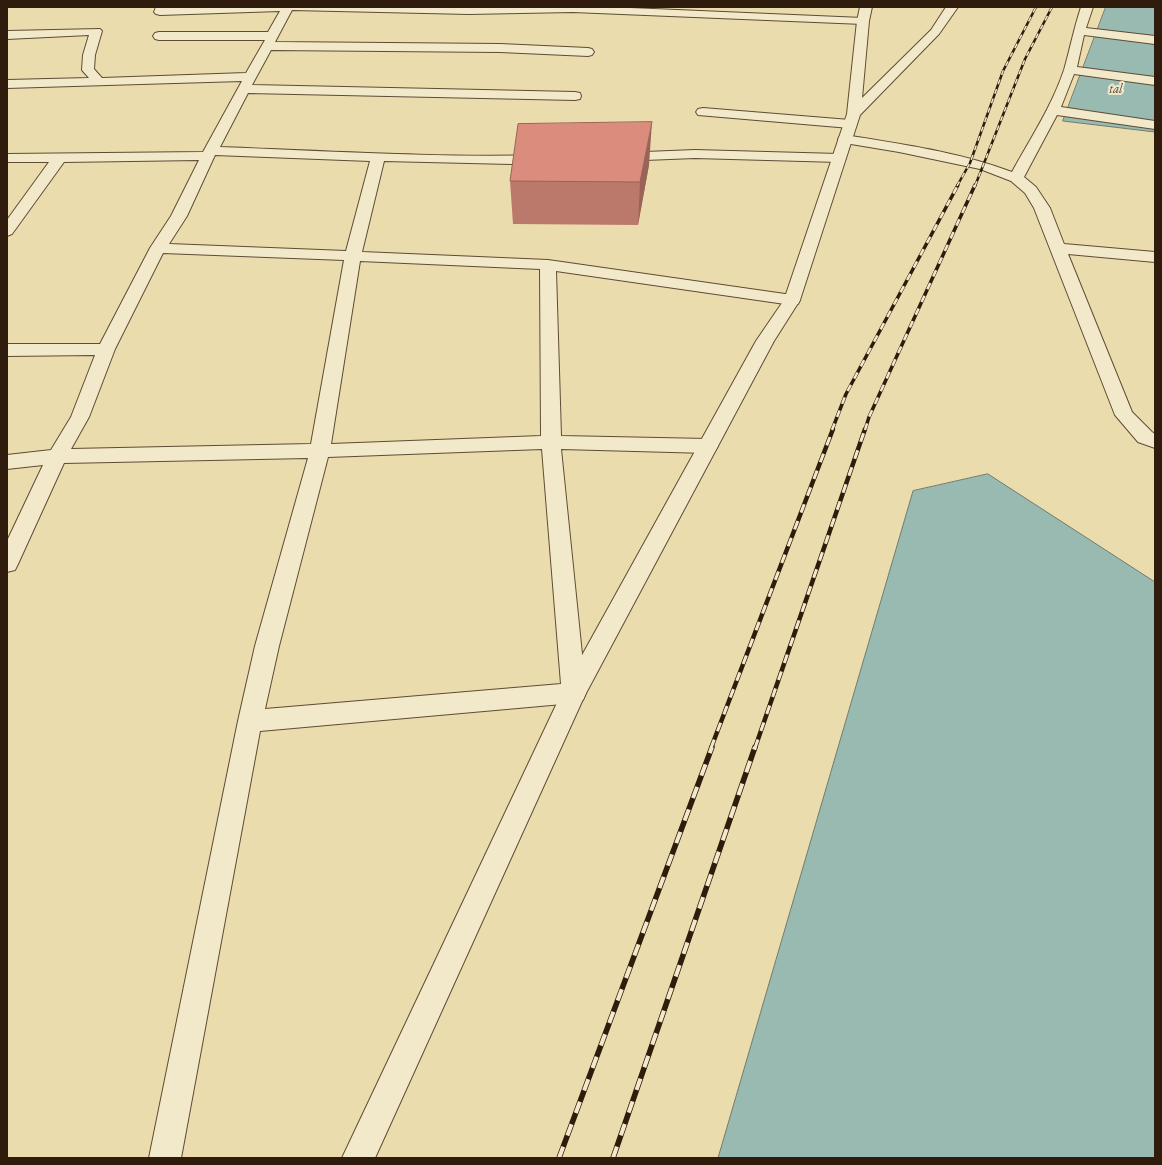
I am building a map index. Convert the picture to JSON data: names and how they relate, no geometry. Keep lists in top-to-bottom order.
{
  "water": ["tal"]
}
